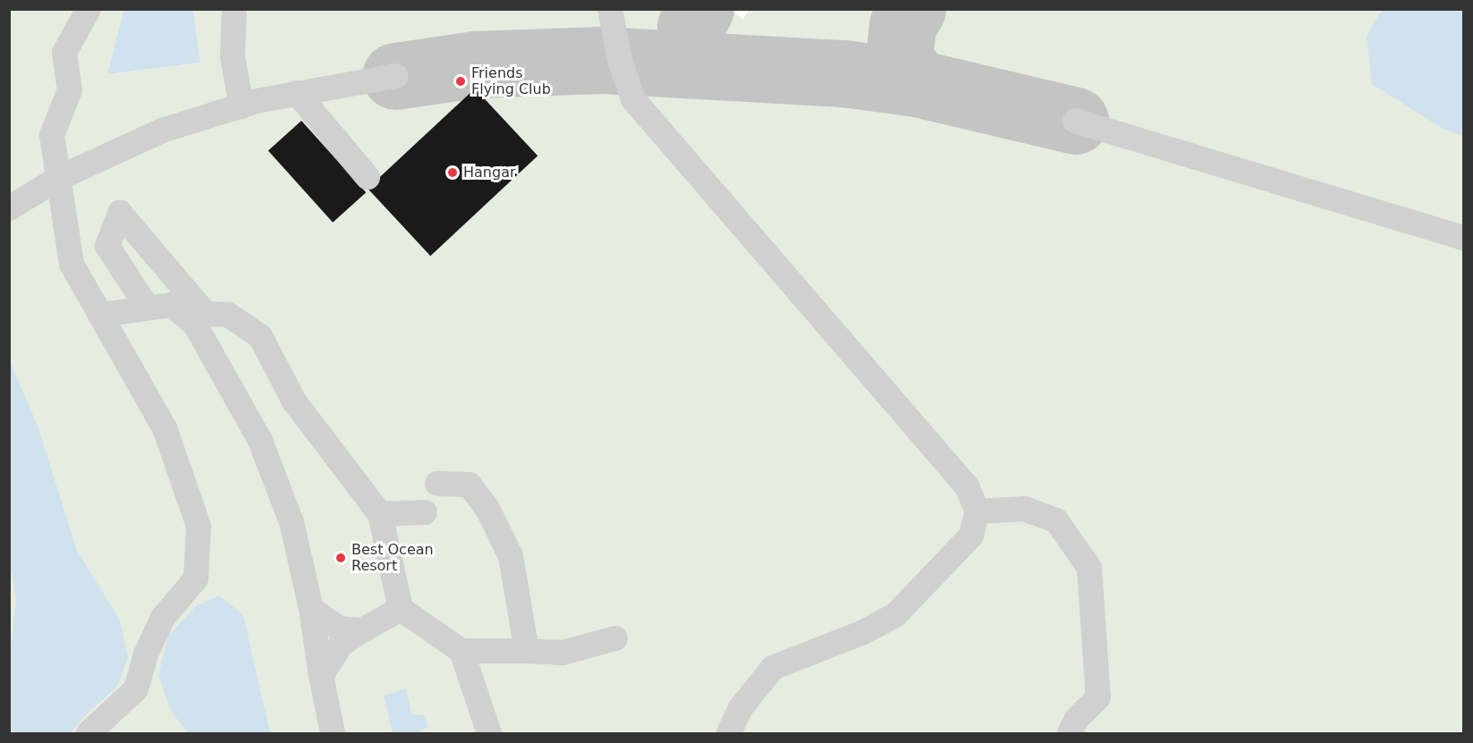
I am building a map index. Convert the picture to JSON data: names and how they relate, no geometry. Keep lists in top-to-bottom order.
{
  "places": ["Friends Flying Club", "Hangar", "Best Ocean Resort"]
}
